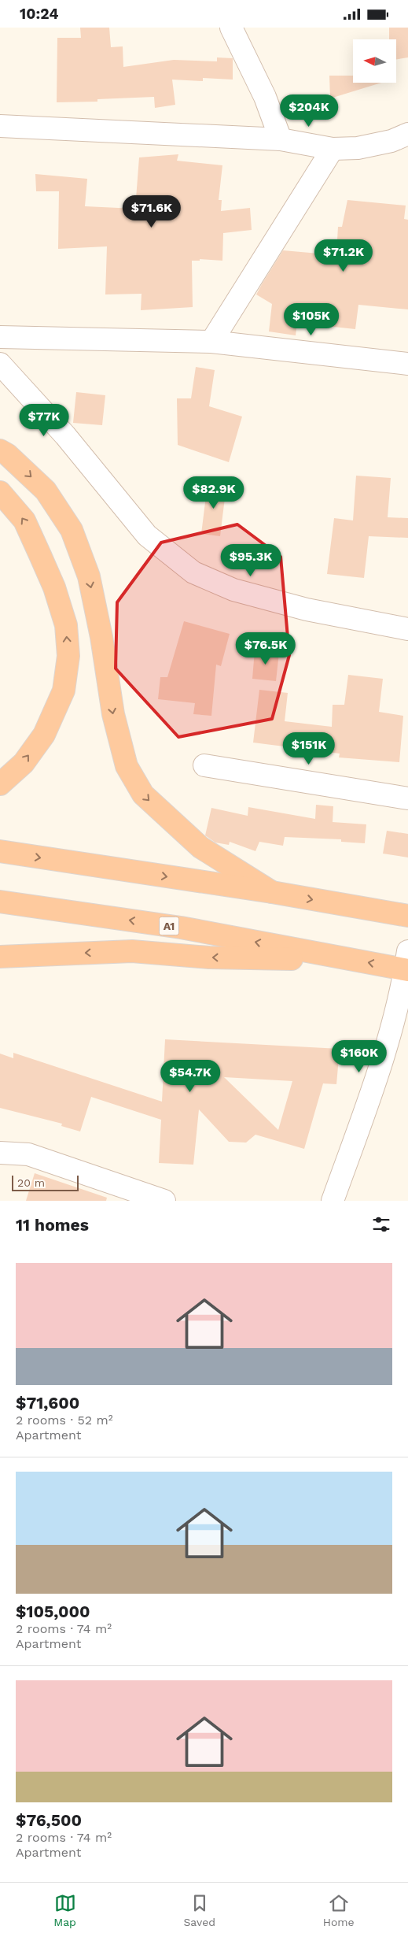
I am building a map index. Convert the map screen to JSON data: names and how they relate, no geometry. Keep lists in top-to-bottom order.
{
  "streets": {
    "highway": ["A1"]
  },
  "scale_bar": "20 m",
  "north": "left",
  "page": {
    "status": "10:24",
    "price": [
      "$204K",
      "$71.6K",
      "$71.2K",
      "$105K",
      "$77K",
      "$82.9K",
      "$95.3K",
      "$76.5K",
      "$151K",
      "$160K",
      "$54.7K"
    ],
    "scale": "20 m",
    "heading": "11 homes",
    "list": [
      {
        "name": "$71,600",
        "note": "2 rooms · 52 m² · Apartment"
      },
      {
        "name": "$105,000",
        "note": "2 rooms · 74 m² · Apartment"
      },
      {
        "name": "$76,500",
        "note": "2 rooms · 74 m² · Apartment"
      }
    ],
    "tabs": ["Map", "Saved", "Home"]
  }
}
